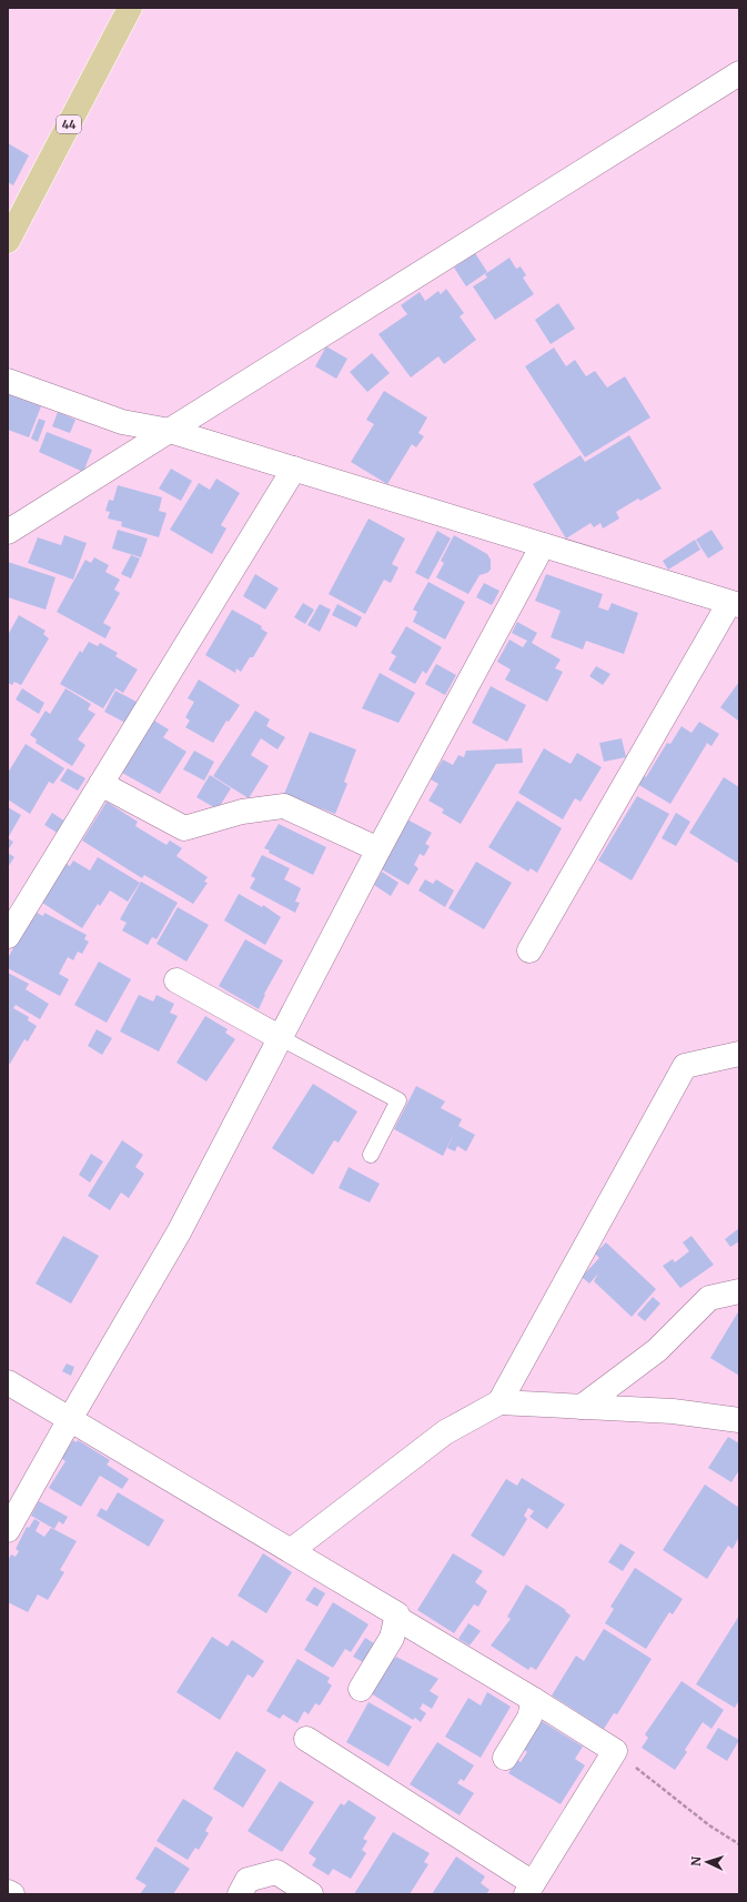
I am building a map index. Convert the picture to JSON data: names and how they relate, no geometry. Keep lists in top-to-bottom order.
{
  "streets": {
    "main road": ["44"]
  },
  "north": "left"
}
